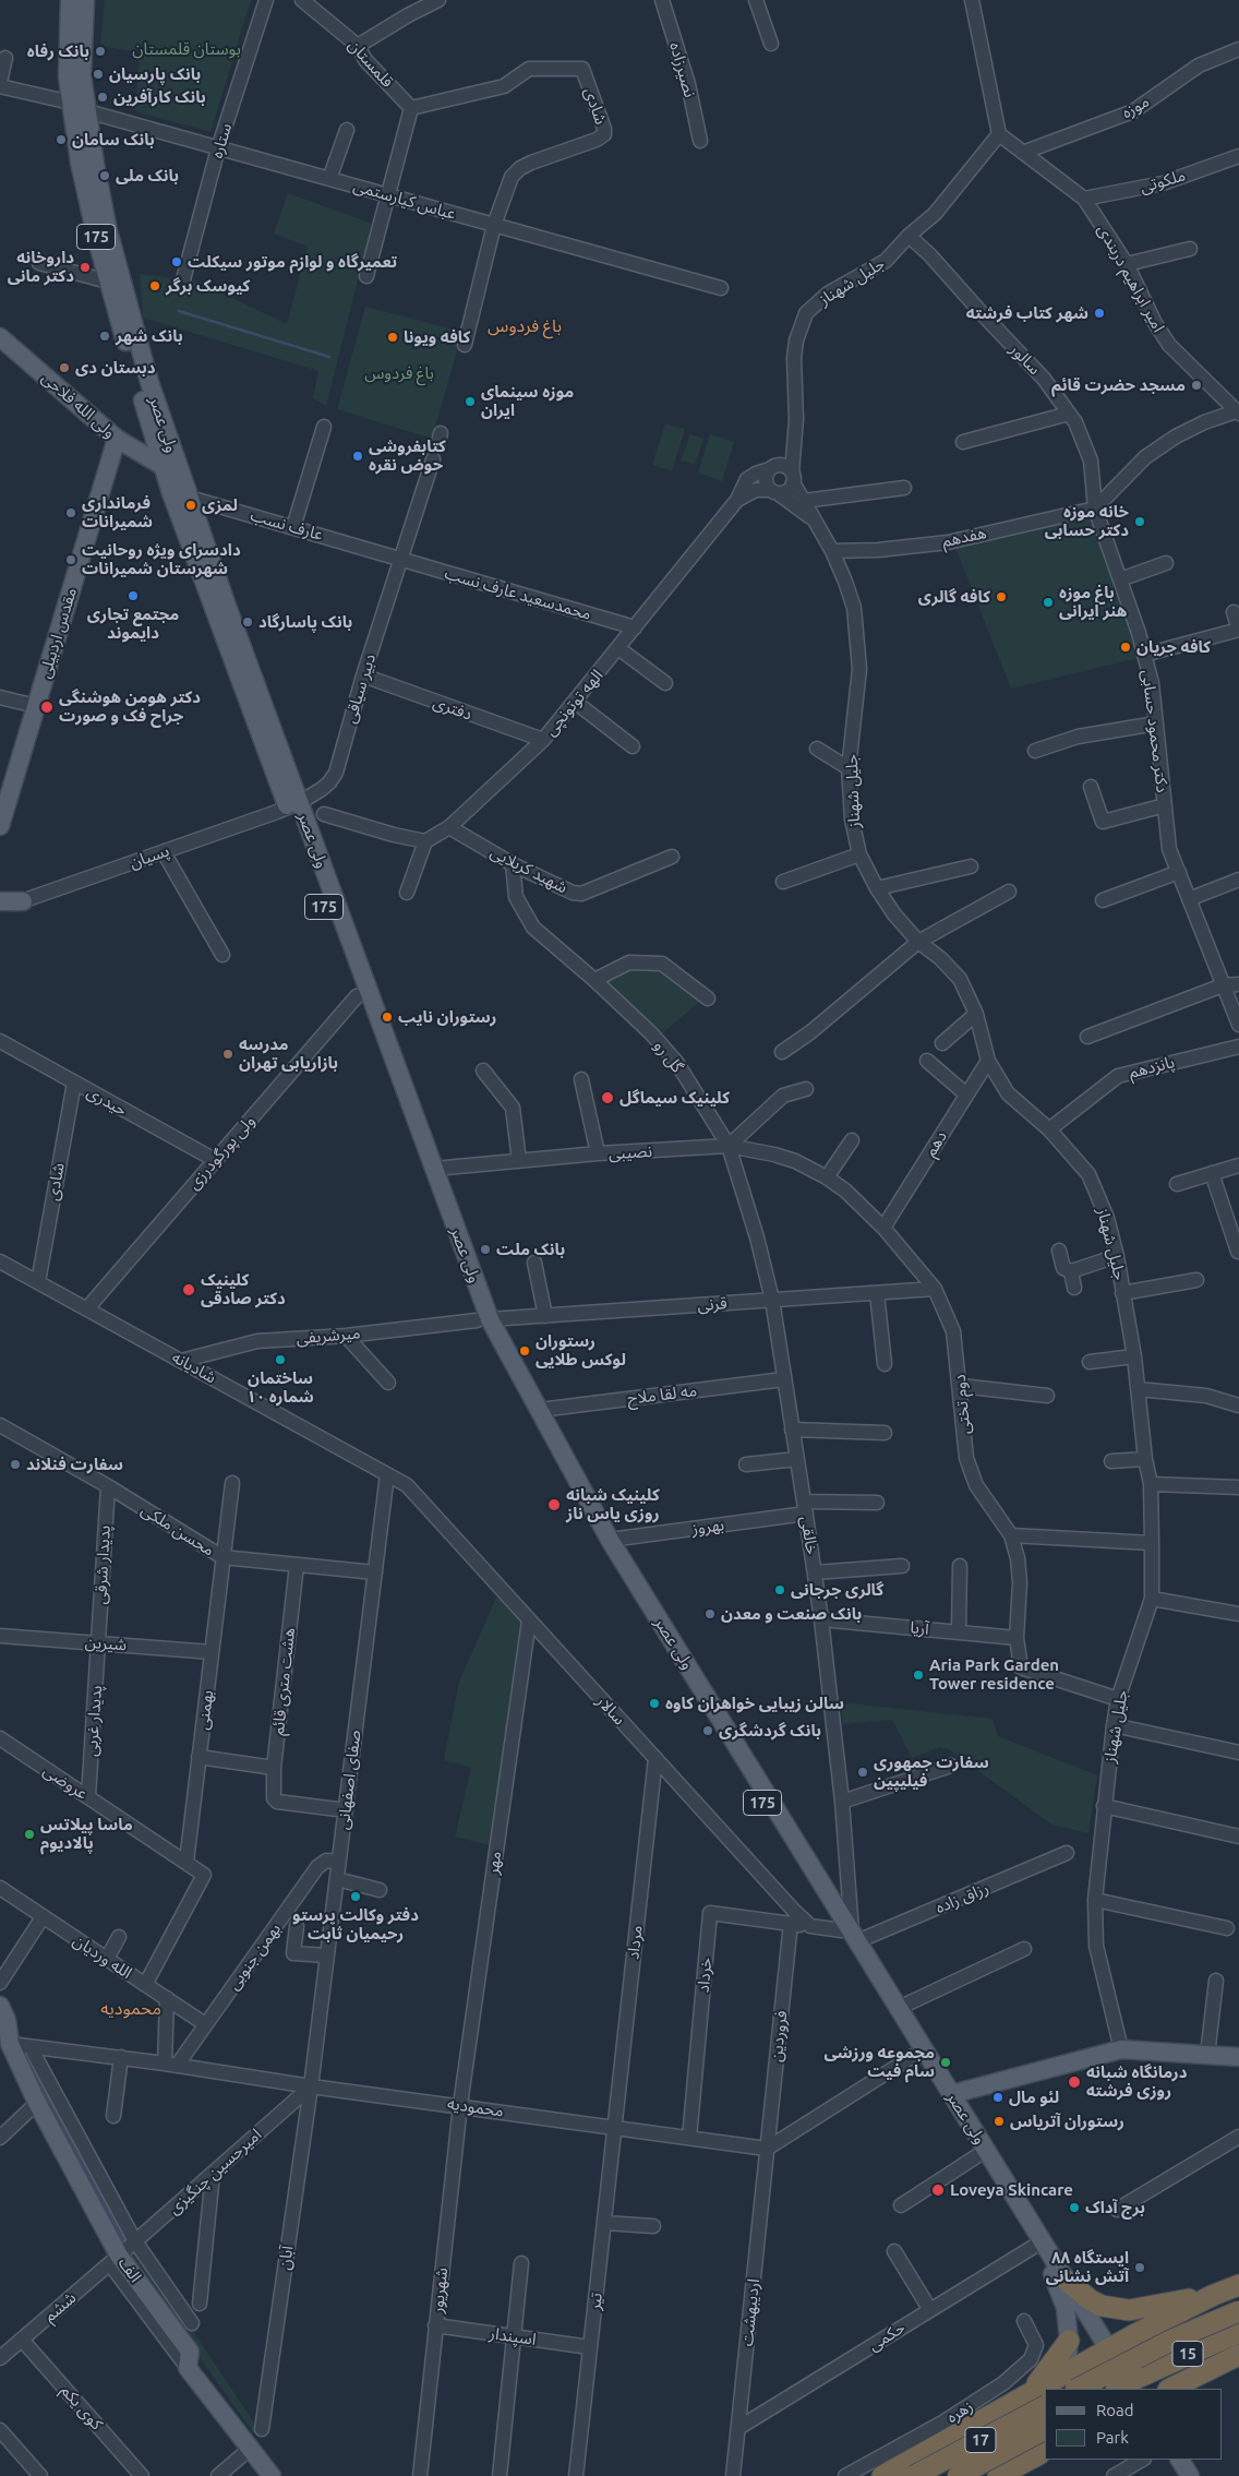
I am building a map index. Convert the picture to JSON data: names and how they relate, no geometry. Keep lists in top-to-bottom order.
{
  "streets": {
    "highway": ["15", "17"],
    "main road": [
      "175",
      "ولی‌ الله فلاحی",
      "ولی عصر",
      "مقدس اردبیلی",
      "الف"
    ],
    "street": [
      "قلمستان",
      "نصیرزاده",
      "شادی",
      "موزه",
      "ستاره",
      "ملکوتی",
      "عباس کیارستمی",
      "امیر ابراهیم دربندی",
      "جلیل شهناز",
      "سالور",
      "عارف نسب",
      "هفدهم",
      "محمدسعید عارف نسب",
      "دبیر سیاقی",
      "الهه توتونچی",
      "دفتری",
      "دکتر محمود حسابی",
      "پسیان",
      "شهید کربلایی",
      "گل رو",
      "پانزدهم",
      "حیدری",
      "دهم",
      "ولی پورگودرزی",
      "نصیبی",
      "قرنی",
      "میرشریفی",
      "شادیانه",
      "مه لقا ملاح",
      "دوم تختی",
      "بهروز",
      "محسن ملکی",
      "خالقی",
      "پدیدار شرقی",
      "آریا",
      "شیرین",
      "هشت متری قائم",
      "بهمنی",
      "سالار",
      "پدیدار غربی",
      "صفای اصفهانی",
      "عروضی",
      "مهر",
      "رزاق زاده",
      "مرداد",
      "الله وردیان",
      "بهمن جنوبی",
      "خرداد",
      "فروردین",
      "محمودیه",
      "امیرحسین چنگیزی",
      "آبان",
      "شهریور",
      "تیر",
      "ششم",
      "اردیبهشت",
      "اسپندار",
      "حکمی",
      "کوی یکم",
      "زهره"
    ]
  },
  "crossings": [
    ["قلمستان", "شادی"],
    ["شادی", "عباس کیارستمی"],
    ["شادی", "حیدری"],
    ["شادی", "شادیانه"],
    ["موزه", "امیر ابراهیم دربندی"],
    ["ستاره", "عباس کیارستمی"],
    ["ملکوتی", "امیر ابراهیم دربندی"],
    ["عباس کیارستمی", "ولی عصر"],
    ["امیر ابراهیم دربندی", "جلیل شهناز"],
    ["جلیل شهناز", "سالور"],
    ["جلیل شهناز", "هفدهم"],
    ["جلیل شهناز", "الهه توتونچی"],
    ["جلیل شهناز", "پانزدهم"],
    ["جلیل شهناز", "دهم"],
    ["جلیل شهناز", "دوم تختی"],
    ["سالور", "هفدهم"],
    ["سالور", "دکتر محمود حسابی"],
    ["ولی‌ الله فلاحی", "ولی عصر"],
    ["ولی‌ الله فلاحی", "مقدس اردبیلی"],
    ["ولی عصر", "عارف نسب"],
    ["ولی عصر", "دبیر سیاقی"],
    ["ولی عصر", "پسیان"],
    ["ولی عصر", "ولی پورگودرزی"],
    ["ولی عصر", "نصیبی"],
    ["ولی عصر", "قرنی"],
    ["ولی عصر", "میرشریفی"],
    ["ولی عصر", "مه لقا ملاح"],
    ["ولی عصر", "بهروز"],
    ["ولی عصر", "خالقی"],
    ["ولی عصر", "رزاق زاده"],
    ["ولی عصر", "حکمی"],
    ["ولی عصر", "15"],
    ["عارف نسب", "محمدسعید عارف نسب"],
    ["عارف نسب", "دبیر سیاقی"],
    ["هفدهم", "دکتر محمود حسابی"],
    ["محمدسعید عارف نسب", "دبیر سیاقی"],
    ["محمدسعید عارف نسب", "الهه توتونچی"],
    ["دبیر سیاقی", "دفتری"],
    ["دبیر سیاقی", "پسیان"],
    ["الهه توتونچی", "دفتری"],
    ["الهه توتونچی", "شهید کربلایی"],
    ["شهید کربلایی", "گل رو"],
    ["گل رو", "نصیبی"],
    ["گل رو", "دوم تختی"],
    ["گل رو", "خالقی"],
    ["حیدری", "ولی پورگودرزی"],
    ["دهم", "دوم تختی"],
    ["ولی پورگودرزی", "شادیانه"],
    ["نصیبی", "دوم تختی"],
    ["نصیبی", "خالقی"],
    ["قرنی", "میرشریفی"],
    ["قرنی", "دوم تختی"],
    ["قرنی", "خالقی"],
    ["میرشریفی", "شادیانه"],
    ["شادیانه", "سالار"],
    ["شادیانه", "صفای اصفهانی"],
    ["مه لقا ملاح", "خالقی"],
    ["دوم تختی", "خالقی"],
    ["دوم تختی", "آریا"],
    ["بهروز", "خالقی"],
    ["محسن ملکی", "پدیدار شرقی"],
    ["محسن ملکی", "هشت متری قائم"],
    ["محسن ملکی", "بهمنی"],
    ["محسن ملکی", "صفای اصفهانی"],
    ["خالقی", "آریا"],
    ["خالقی", "رزاق زاده"],
    ["پدیدار شرقی", "شیرین"],
    ["پدیدار شرقی", "پدیدار غربی"],
    ["شیرین", "بهمنی"],
    ["شیرین", "پدیدار غربی"],
    ["هشت متری قائم", "صفای اصفهانی"],
    ["بهمنی", "عروضی"],
    ["سالار", "صفای اصفهانی"],
    ["سالار", "مهر"],
    ["سالار", "مرداد"],
    ["سالار", "خرداد"],
    ["پدیدار غربی", "عروضی"],
    ["صفای اصفهانی", "بهمن جنوبی"],
    ["صفای اصفهانی", "محمودیه"],
    ["صفای اصفهانی", "امیرحسین چنگیزی"],
    ["صفای اصفهانی", "آبان"],
    ["عروضی", "الله وردیان"],
    ["مهر", "محمودیه"],
    ["مهر", "شهریور"],
    ["مرداد", "محمودیه"],
    ["مرداد", "تیر"],
    ["الله وردیان", "بهمن جنوبی"],
    ["بهمن جنوبی", "محمودیه"],
    ["خرداد", "فروردین"],
    ["خرداد", "محمودیه"],
    ["فروردین", "محمودیه"],
    ["فروردین", "اردیبهشت"],
    ["محمودیه", "امیرحسین چنگیزی"],
    ["محمودیه", "آبان"],
    ["محمودیه", "الف"],
    ["محمودیه", "شهریور"],
    ["محمودیه", "تیر"],
    ["محمودیه", "اردیبهشت"],
    ["امیرحسین چنگیزی", "آبان"],
    ["امیرحسین چنگیزی", "الف"],
    ["امیرحسین چنگیزی", "ششم"],
    ["الف", "ششم"],
    ["شهریور", "اسپندار"],
    ["تیر", "اسپندار"],
    ["ششم", "کوی یکم"],
    ["اردیبهشت", "حکمی"]
  ],
  "districts": ["باغ فردوس", "محمودیه"],
  "parks": ["بوستان قلمستان", "باغ فردوس"],
  "places": [
    "بانک رفاه",
    "بانک پارسیان",
    "بانک کارآفرین",
    "بانک سامان",
    "بانک ملی",
    "تعمیرگاه و لوازم موتور سیکلت",
    "داروخانه دکتر مانی",
    "کیوسک برگر",
    "شهر کتاب فرشته",
    "بانک شهر",
    "کافه ویونا",
    "دبستان دی",
    "مسجد حضرت قائم",
    "موزه سینمای ایران",
    "کتابفروشی حوض نقره",
    "لمزی",
    "فرمانداری شمیرانات",
    "خانه موزه دکتر حسابی",
    "دادسرای ویژه روحانیت شهرستان شمیرانات",
    "مجتمع تجاری دایموند",
    "کافه گالری",
    "باغ موزه هنر ایرانی",
    "بانک پاسارگاد",
    "کافه جریان",
    "دکتر هومن هوشنگی جراح فک و صورت",
    "رستوران نایب",
    "مدرسه بازاریابی تهران",
    "کلینیک سیماگل",
    "بانک ملت",
    "کلینیک دکتر صادقی",
    "رستوران لوکس طلایی",
    "ساختمان شماره ۱۰",
    "سفارت فنلاند",
    "کلینیک شبانه روزی یاس ناز",
    "گالری جرجانی",
    "بانک صنعت و معدن",
    "Aria Park Garden Tower residence",
    "سالن زیبایی خواهران کاوه",
    "بانک گردشگری",
    "سفارت جمهوری فیلیپین",
    "ماسا پیلاتس پالادیوم",
    "دفتر وکالت پرستو رحیمیان ثابت",
    "مجموعه ورزشی سام فیت",
    "درمانگاه شبانه روزی فرشته",
    "لئو مال",
    "رستوران آتریاس",
    "Loveya Skincare",
    "برج آداک",
    "ایستگاه ۸۸ آتش نشانی"
  ],
  "legend": ["Road", "Park"]
}
